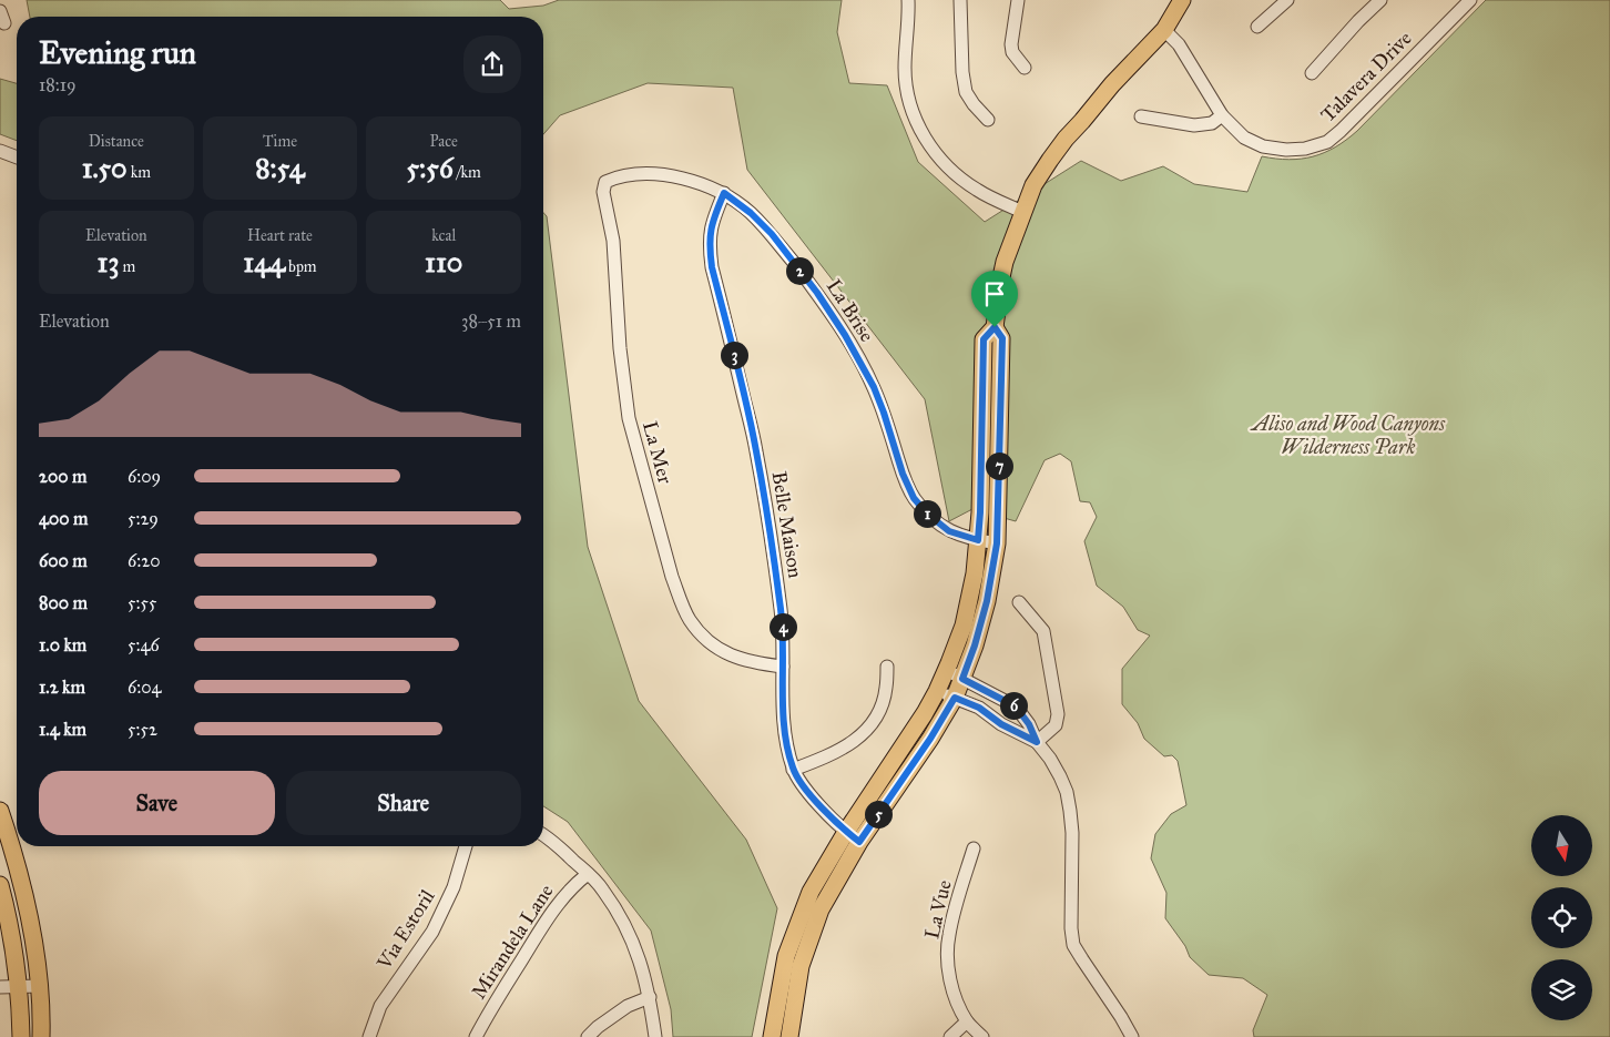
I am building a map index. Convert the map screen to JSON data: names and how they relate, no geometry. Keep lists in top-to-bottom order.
{
  "streets": {
    "street": [
      "Talavera Drive",
      "La Brise",
      "La Mer",
      "Belle Maison",
      "La Vue",
      "Via Estoril",
      "Mirandela Lane"
    ]
  },
  "crossings": [
    ["La Brise", "La Mer"],
    ["La Brise", "Belle Maison"],
    ["La Mer", "Belle Maison"]
  ],
  "parks": ["Aliso and Wood Canyons Wilderness Park"],
  "north": "bottom",
  "page": {
    "heading": ["Evening run", "18:19"],
    "stats": [
      ["Distance", "1.50 km"],
      ["Time", "8:54"],
      ["Pace", "5:56 /km"],
      ["Elevation", "13 m"],
      ["Heart rate", "144 bpm"],
      ["kcal", "110"]
    ],
    "pins": [
      "2",
      "3",
      "7",
      "1",
      "4",
      "6",
      "5"
    ],
    "chart": ["Elevation", "38–51 m"],
    "list": [
      {
        "name": "200 m",
        "note": "6:09"
      },
      {
        "name": "400 m",
        "note": "5:29"
      },
      {
        "name": "600 m",
        "note": "6:20"
      },
      {
        "name": "800 m",
        "note": "5:55"
      },
      {
        "name": "1.0 km",
        "note": "5:46"
      },
      {
        "name": "1.2 km",
        "note": "6:04"
      },
      {
        "name": "1.4 km",
        "note": "5:52"
      }
    ],
    "buttons": ["Save", "Share"]
  }
}
